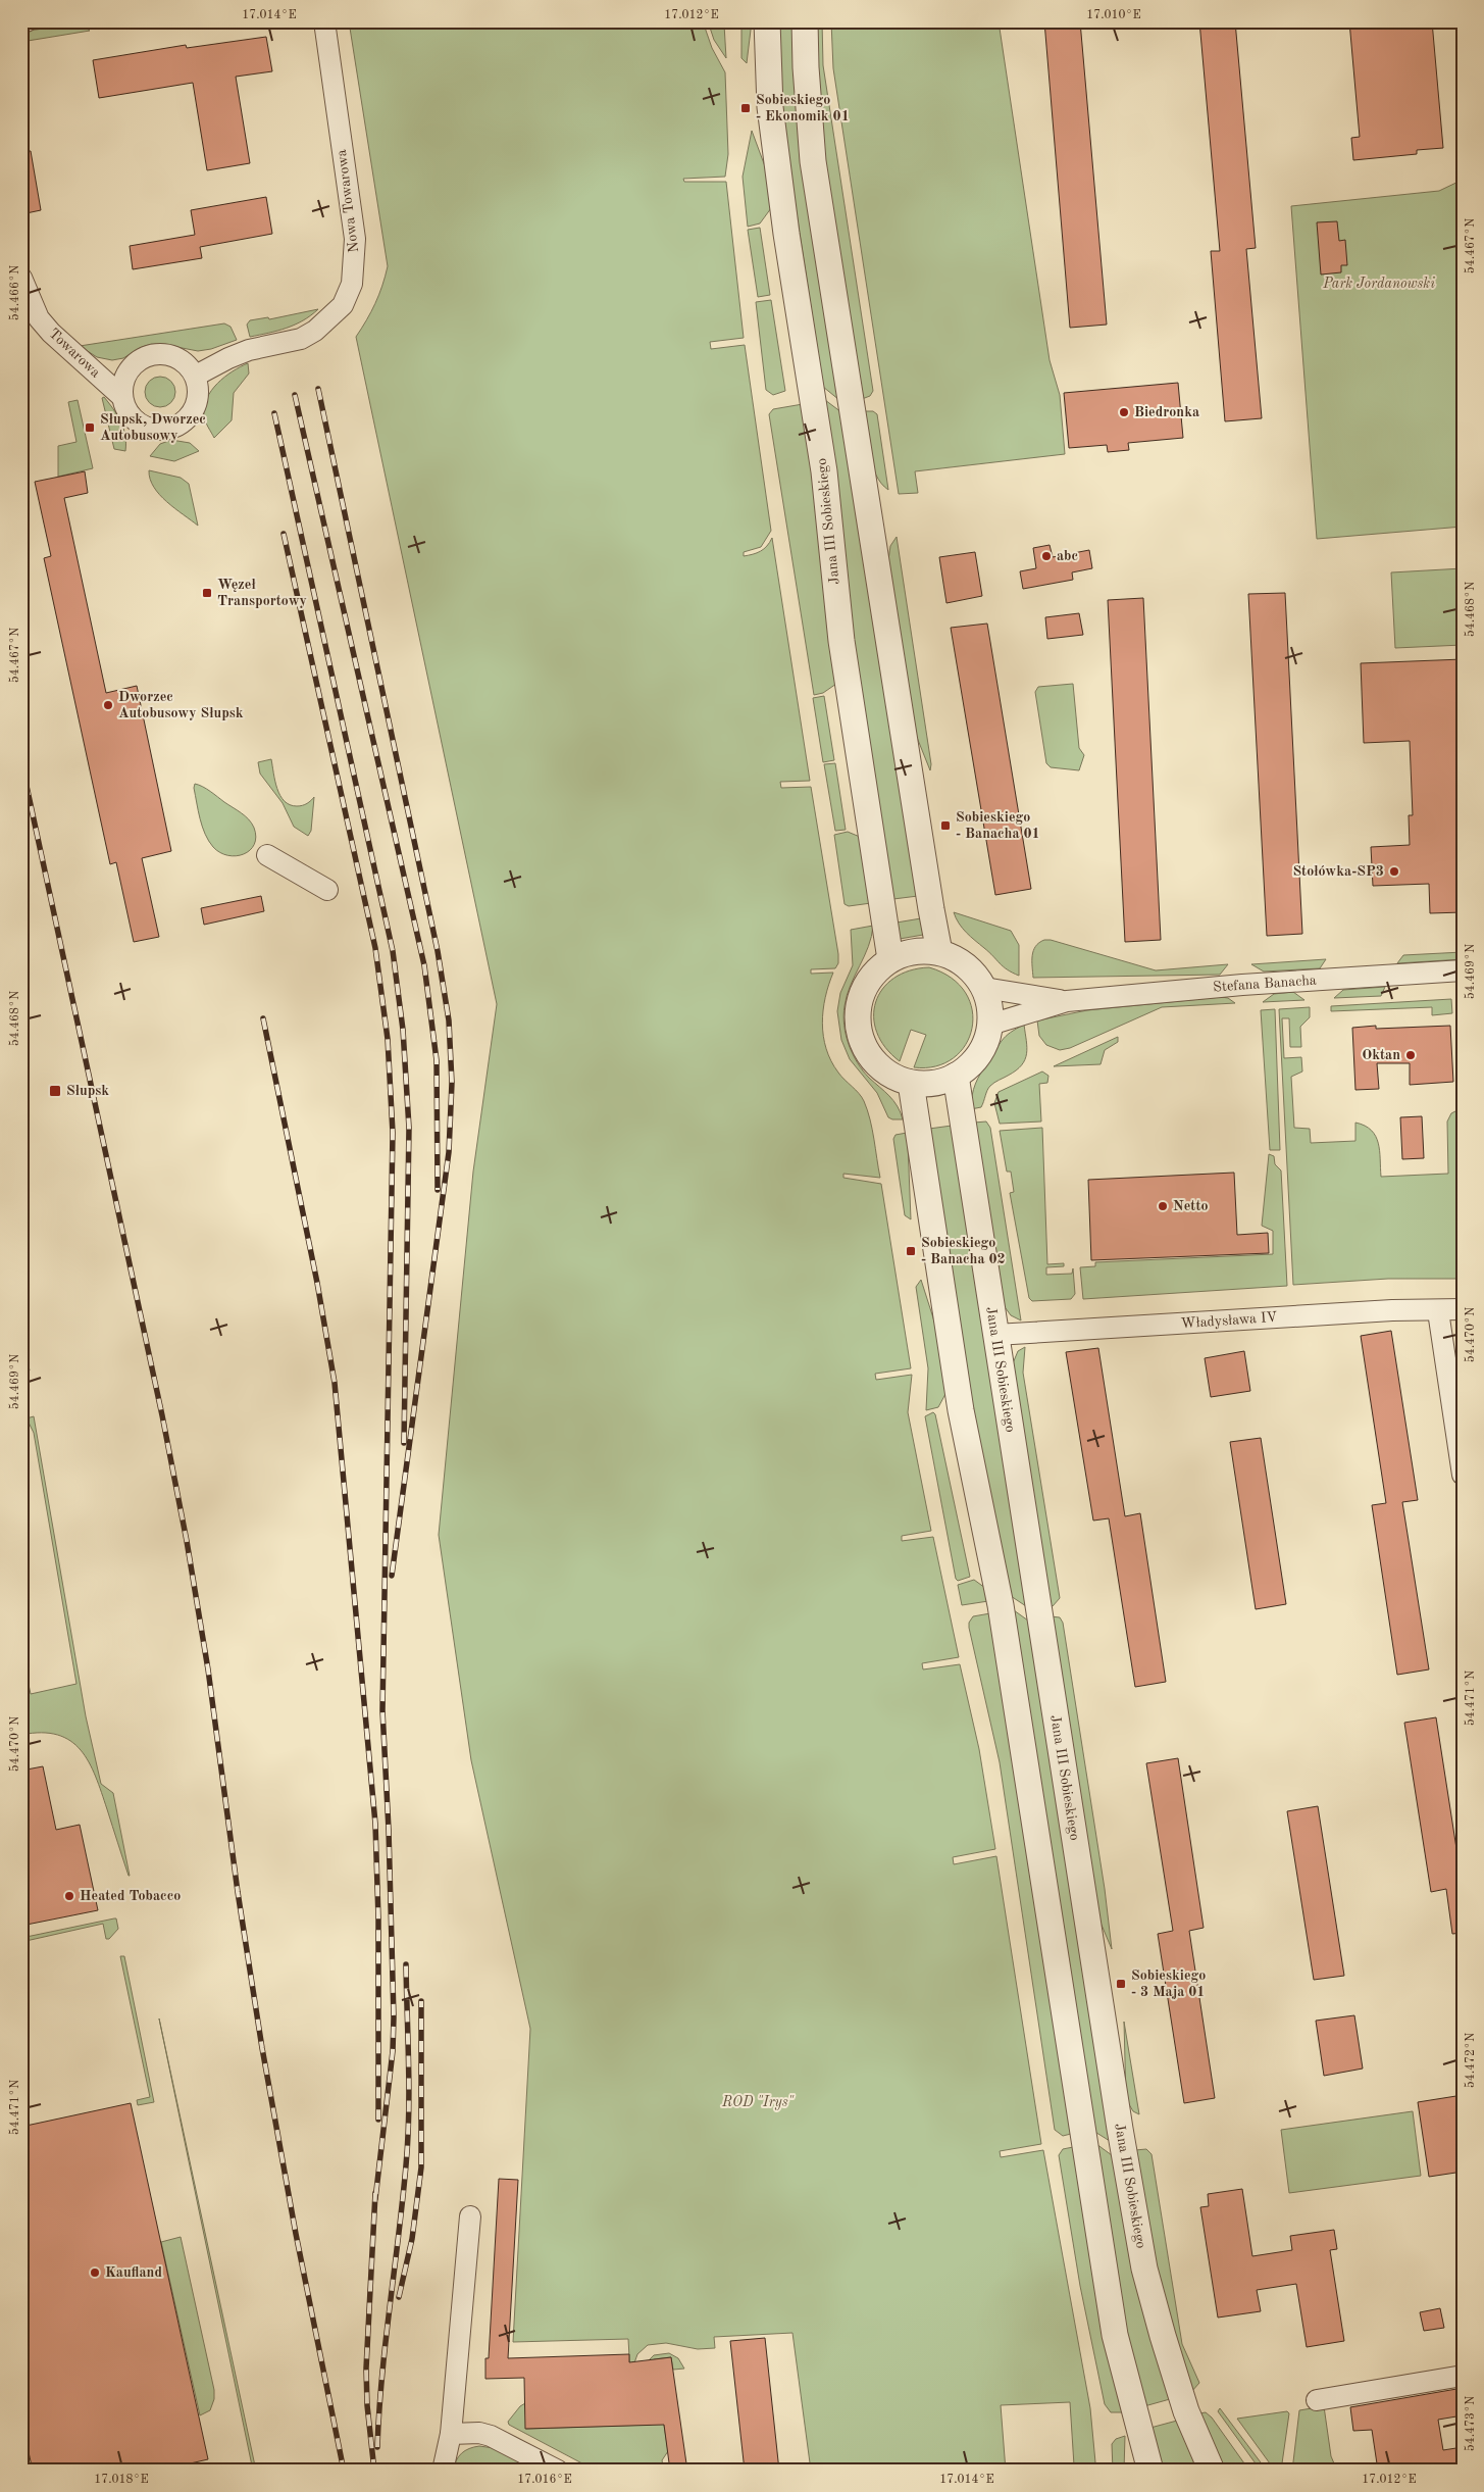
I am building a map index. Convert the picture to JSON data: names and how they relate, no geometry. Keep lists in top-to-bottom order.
{
  "streets": {
    "street": [
      "Nowa Towarowa",
      "Towarowa",
      "Jana III Sobieskiego",
      "Stefana Banacha",
      "Władysława IV"
    ]
  },
  "crossings": [
    ["Nowa Towarowa", "Towarowa"],
    ["Jana III Sobieskiego", "Stefana Banacha"],
    ["Jana III Sobieskiego", "Władysława IV"]
  ],
  "parks": ["Park Jordanowski", "ROD \"Irys\""],
  "places": {
    "transit": [
      "Sobieskiego - Ekonomik 01",
      "Słupsk, Dworzec Autobusowy",
      "Węzeł Transportowy",
      "Sobieskiego - Banacha 01",
      "Słupsk",
      "Sobieskiego - Banacha 02",
      "Sobieskiego - 3 Maja 01"
    ],
    "other": [
      "Biedronka",
      "abc",
      "Dworzec Autobusowy Słupsk",
      "Stołówka-SP3",
      "Oktan",
      "Netto",
      "Heated Tobacco",
      "Kaufland"
    ]
  },
  "coordinates": [
    "17.014°E",
    "17.012°E",
    "17.010°E",
    "54.467°N",
    "54.466°N",
    "54.468°N",
    "54.469°N",
    "54.470°N",
    "54.471°N",
    "54.472°N",
    "54.473°N",
    "17.018°E",
    "17.016°E"
  ]
}
